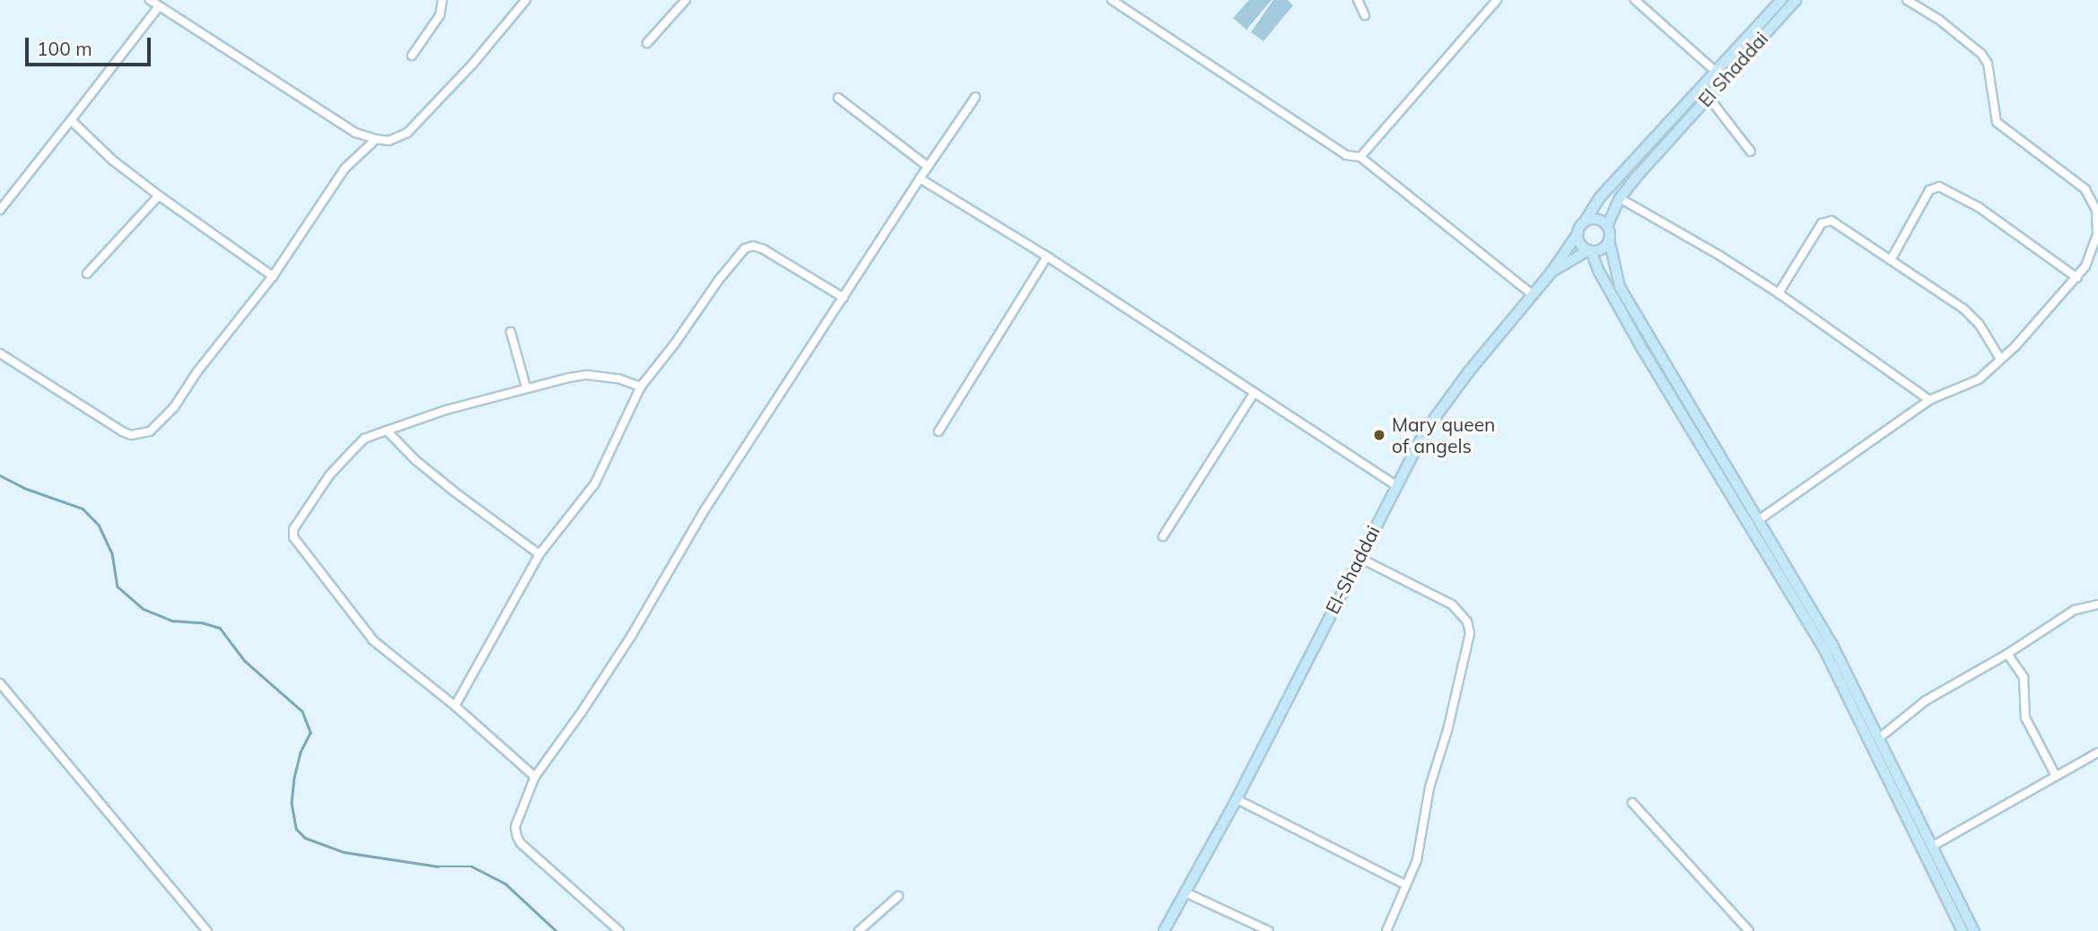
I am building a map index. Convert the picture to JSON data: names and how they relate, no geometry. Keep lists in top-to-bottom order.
{
  "streets": {
    "street": ["El Shaddai", "El-Shaddai"]
  },
  "crossings": [
    ["El Shaddai", "El-Shaddai"]
  ],
  "places": ["Mary queen of angels"],
  "scale_bar": "100 m"
}
